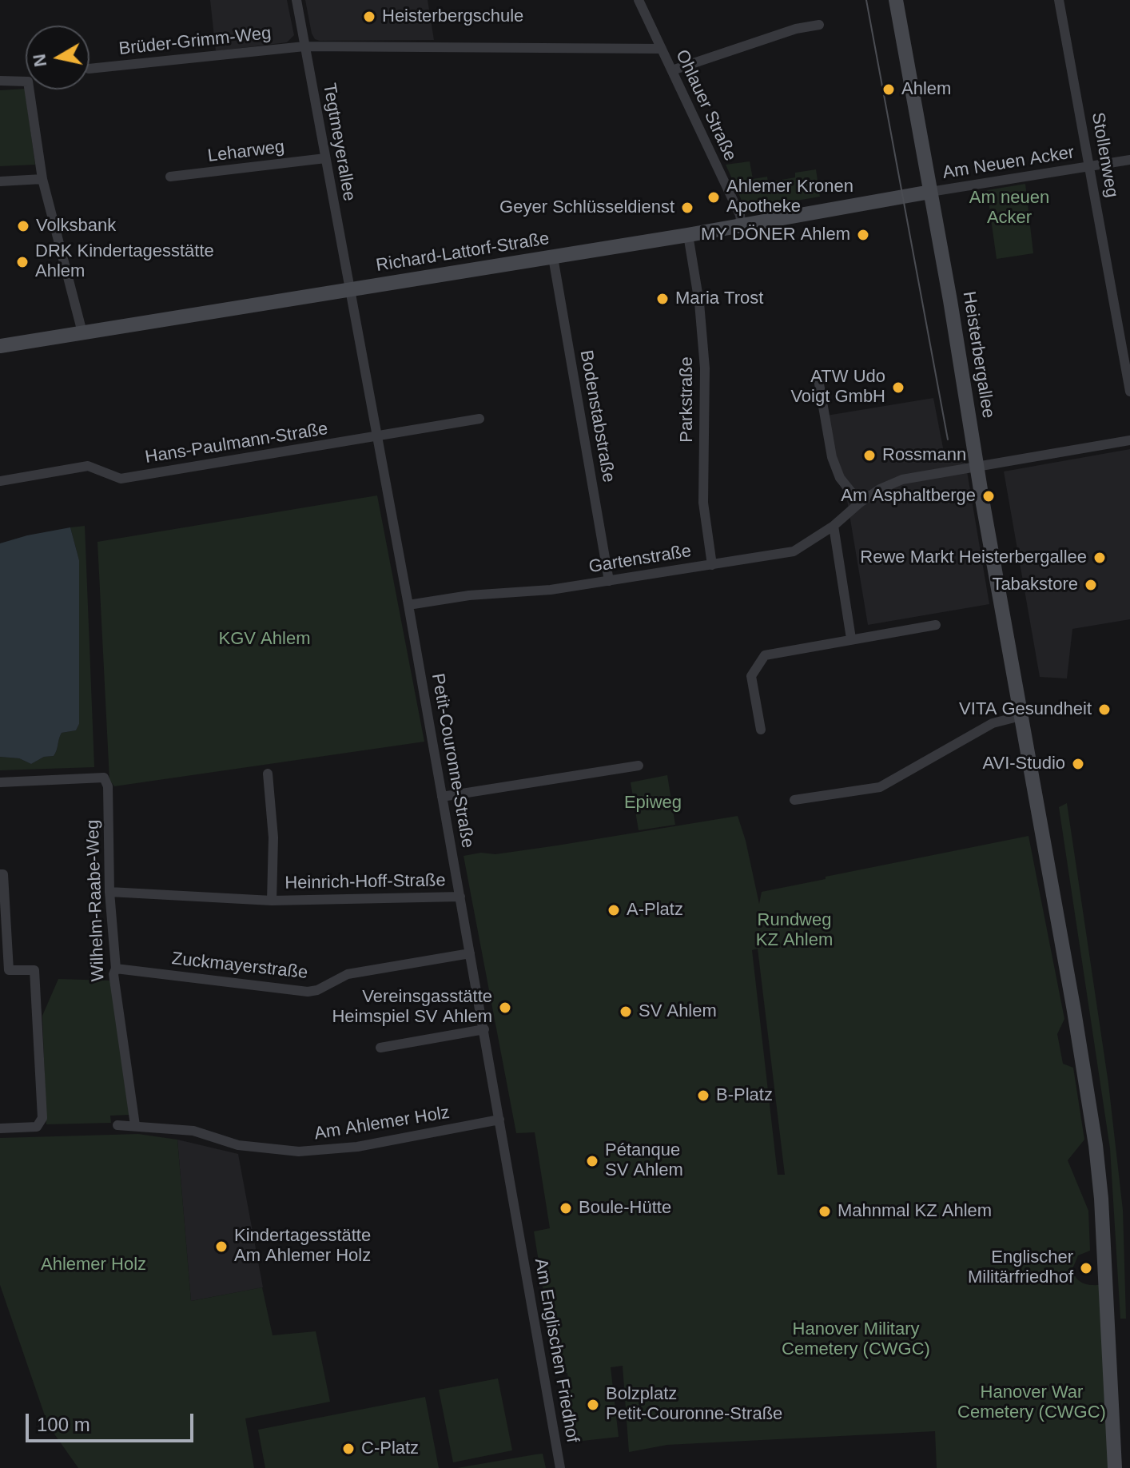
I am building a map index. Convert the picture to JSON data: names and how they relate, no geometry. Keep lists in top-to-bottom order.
{
  "streets": {
    "main road": ["Richard-Lattorf-Straße", "Heisterbergallee"],
    "street": [
      "Brüder-Grimm-Weg",
      "Ohlauer Straße",
      "Tegtmeyerallee",
      "Leharweg",
      "Stollenweg",
      "Am Neuen Acker",
      "Parkstraße",
      "Bodenstabstraße",
      "Hans-Paulmann-Straße",
      "Gartenstraße",
      "Petit-Couronne-Straße",
      "Heinrich-Hoff-Straße",
      "Wilhelm-Raabe-Weg",
      "Zuckmayerstraße",
      "Am Ahlemer Holz",
      "Am Englischen Friedhof"
    ]
  },
  "crossings": [
    ["Brüder-Grimm-Weg", "Ohlauer Straße"],
    ["Brüder-Grimm-Weg", "Tegtmeyerallee"],
    ["Ohlauer Straße", "Richard-Lattorf-Straße"],
    ["Tegtmeyerallee", "Leharweg"],
    ["Tegtmeyerallee", "Richard-Lattorf-Straße"],
    ["Tegtmeyerallee", "Petit-Couronne-Straße"],
    ["Stollenweg", "Am Neuen Acker"],
    ["Am Neuen Acker", "Richard-Lattorf-Straße"],
    ["Am Neuen Acker", "Heisterbergallee"],
    ["Richard-Lattorf-Straße", "Heisterbergallee"],
    ["Richard-Lattorf-Straße", "Parkstraße"],
    ["Richard-Lattorf-Straße", "Bodenstabstraße"],
    ["Richard-Lattorf-Straße", "Petit-Couronne-Straße"],
    ["Heisterbergallee", "Gartenstraße"],
    ["Parkstraße", "Gartenstraße"],
    ["Bodenstabstraße", "Gartenstraße"],
    ["Hans-Paulmann-Straße", "Petit-Couronne-Straße"],
    ["Gartenstraße", "Petit-Couronne-Straße"],
    ["Petit-Couronne-Straße", "Heinrich-Hoff-Straße"],
    ["Petit-Couronne-Straße", "Zuckmayerstraße"],
    ["Petit-Couronne-Straße", "Am Ahlemer Holz"],
    ["Petit-Couronne-Straße", "Am Englischen Friedhof"],
    ["Heinrich-Hoff-Straße", "Wilhelm-Raabe-Weg"],
    ["Wilhelm-Raabe-Weg", "Zuckmayerstraße"],
    ["Wilhelm-Raabe-Weg", "Am Ahlemer Holz"]
  ],
  "parks": [
    "Am neuen Acker",
    "KGV Ahlem",
    "Epiweg",
    "Rundweg KZ Ahlem",
    "Ahlemer Holz",
    "Hanover Military Cemetery (CWGC)",
    "Hanover War Cemetery (CWGC)"
  ],
  "places": [
    "Heisterbergschule",
    "Ahlem",
    "Ahlemer Kronen Apotheke",
    "Geyer Schlüsseldienst",
    "Volksbank",
    "MY DÖNER Ahlem",
    "DRK Kindertagesstätte Ahlem",
    "Maria Trost",
    "ATW Udo Voigt GmbH",
    "Rossmann",
    "Am Asphaltberge",
    "Rewe Markt Heisterbergallee",
    "Tabakstore",
    "VITA Gesundheit",
    "AVI-Studio",
    "A-Platz",
    "Vereinsgasstätte Heimspiel SV Ahlem",
    "SV Ahlem",
    "B-Platz",
    "Pétanque SV Ahlem",
    "Boule-Hütte",
    "Mahnmal KZ Ahlem",
    "Kindertagesstätte Am Ahlemer Holz",
    "Englischer Militärfriedhof",
    "Bolzplatz Petit-Couronne-Straße",
    "C-Platz"
  ],
  "scale_bar": "100 m",
  "north": "left"
}
